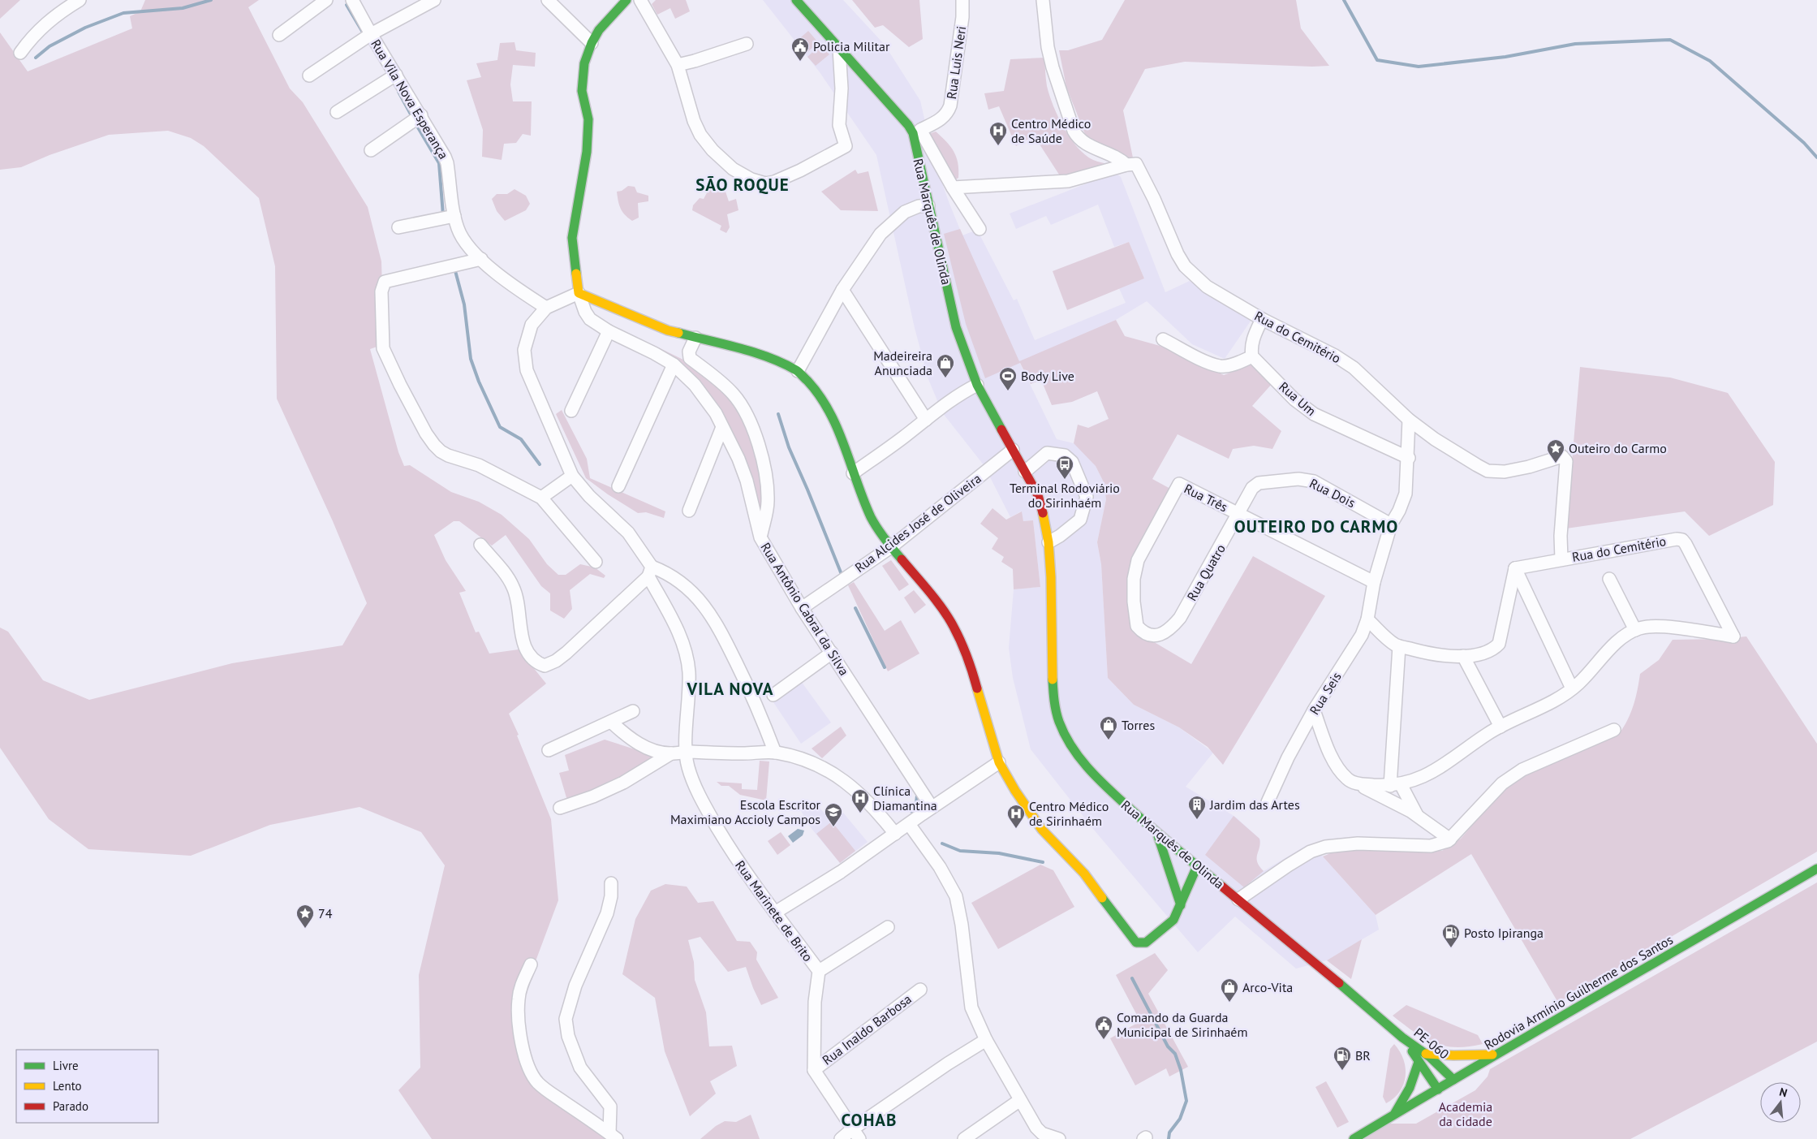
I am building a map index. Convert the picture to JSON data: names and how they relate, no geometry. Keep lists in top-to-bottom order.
{
  "streets": {
    "main road": ["Rua Marquês de Olinda", "Rodovia Armínio Guilherme dos Santos", "PE-060"],
    "street": [
      "Rua Luis Neri",
      "Rua Vila Nova Esperança",
      "Rua do Cemitério",
      "Rua Um",
      "Rua Dois",
      "Rua Três",
      "Rua Alcides José de Oliveira",
      "Rua Quatro",
      "Rua Antônio Cabral da Silva",
      "Rua Seis",
      "Rua Marinete de Brito",
      "Rua Inaldo Barbosa"
    ]
  },
  "crossings": [
    ["Rua Luis Neri", "Rua Marquês de Olinda"],
    ["Rua Vila Nova Esperança", "Rua Marinete de Brito"],
    ["Rua Marquês de Olinda", "Rua Alcides José de Oliveira"],
    ["Rua Marquês de Olinda", "PE-060"],
    ["Rua Dois", "Rua Três"],
    ["Rua Dois", "Rua Quatro"],
    ["Rua Dois", "Rua Seis"],
    ["Rua Três", "Rua Quatro"],
    ["Rua Três", "Rua Seis"],
    ["Rua Alcides José de Oliveira", "Rua Antônio Cabral da Silva"],
    ["Rua Marinete de Brito", "Rua Inaldo Barbosa"],
    ["Rodovia Armínio Guilherme dos Santos", "PE-060"]
  ],
  "districts": [
    "SÃO ROQUE",
    "OUTEIRO DO CARMO",
    "VILA NOVA",
    "COHAB"
  ],
  "parks": ["Academia da cidade"],
  "places": {
    "public building": ["Policia Militar", "Comando da Guarda Municipal de Sirinhaém"],
    "hospital": ["Centro Médico de Saúde", "Clínica Diamantina", "Centro Médico de Sirinhaém"],
    "shop": ["Madeireira Anunciada", "Torres", "Arco-Vita"],
    "sports": ["Body Live"],
    "place": ["Outeiro do Carmo", "74"],
    "bus stop": ["Terminal Rodoviário do Sirinhaém"],
    "building": ["Jardim das Artes"],
    "school or university": ["Escola Escritor Maximiano Accioly Campos"],
    "fuel station": ["Posto Ipiranga", "BR"]
  },
  "legend": ["Livre", "Lento", "Parado"],
  "north": "top"
}
